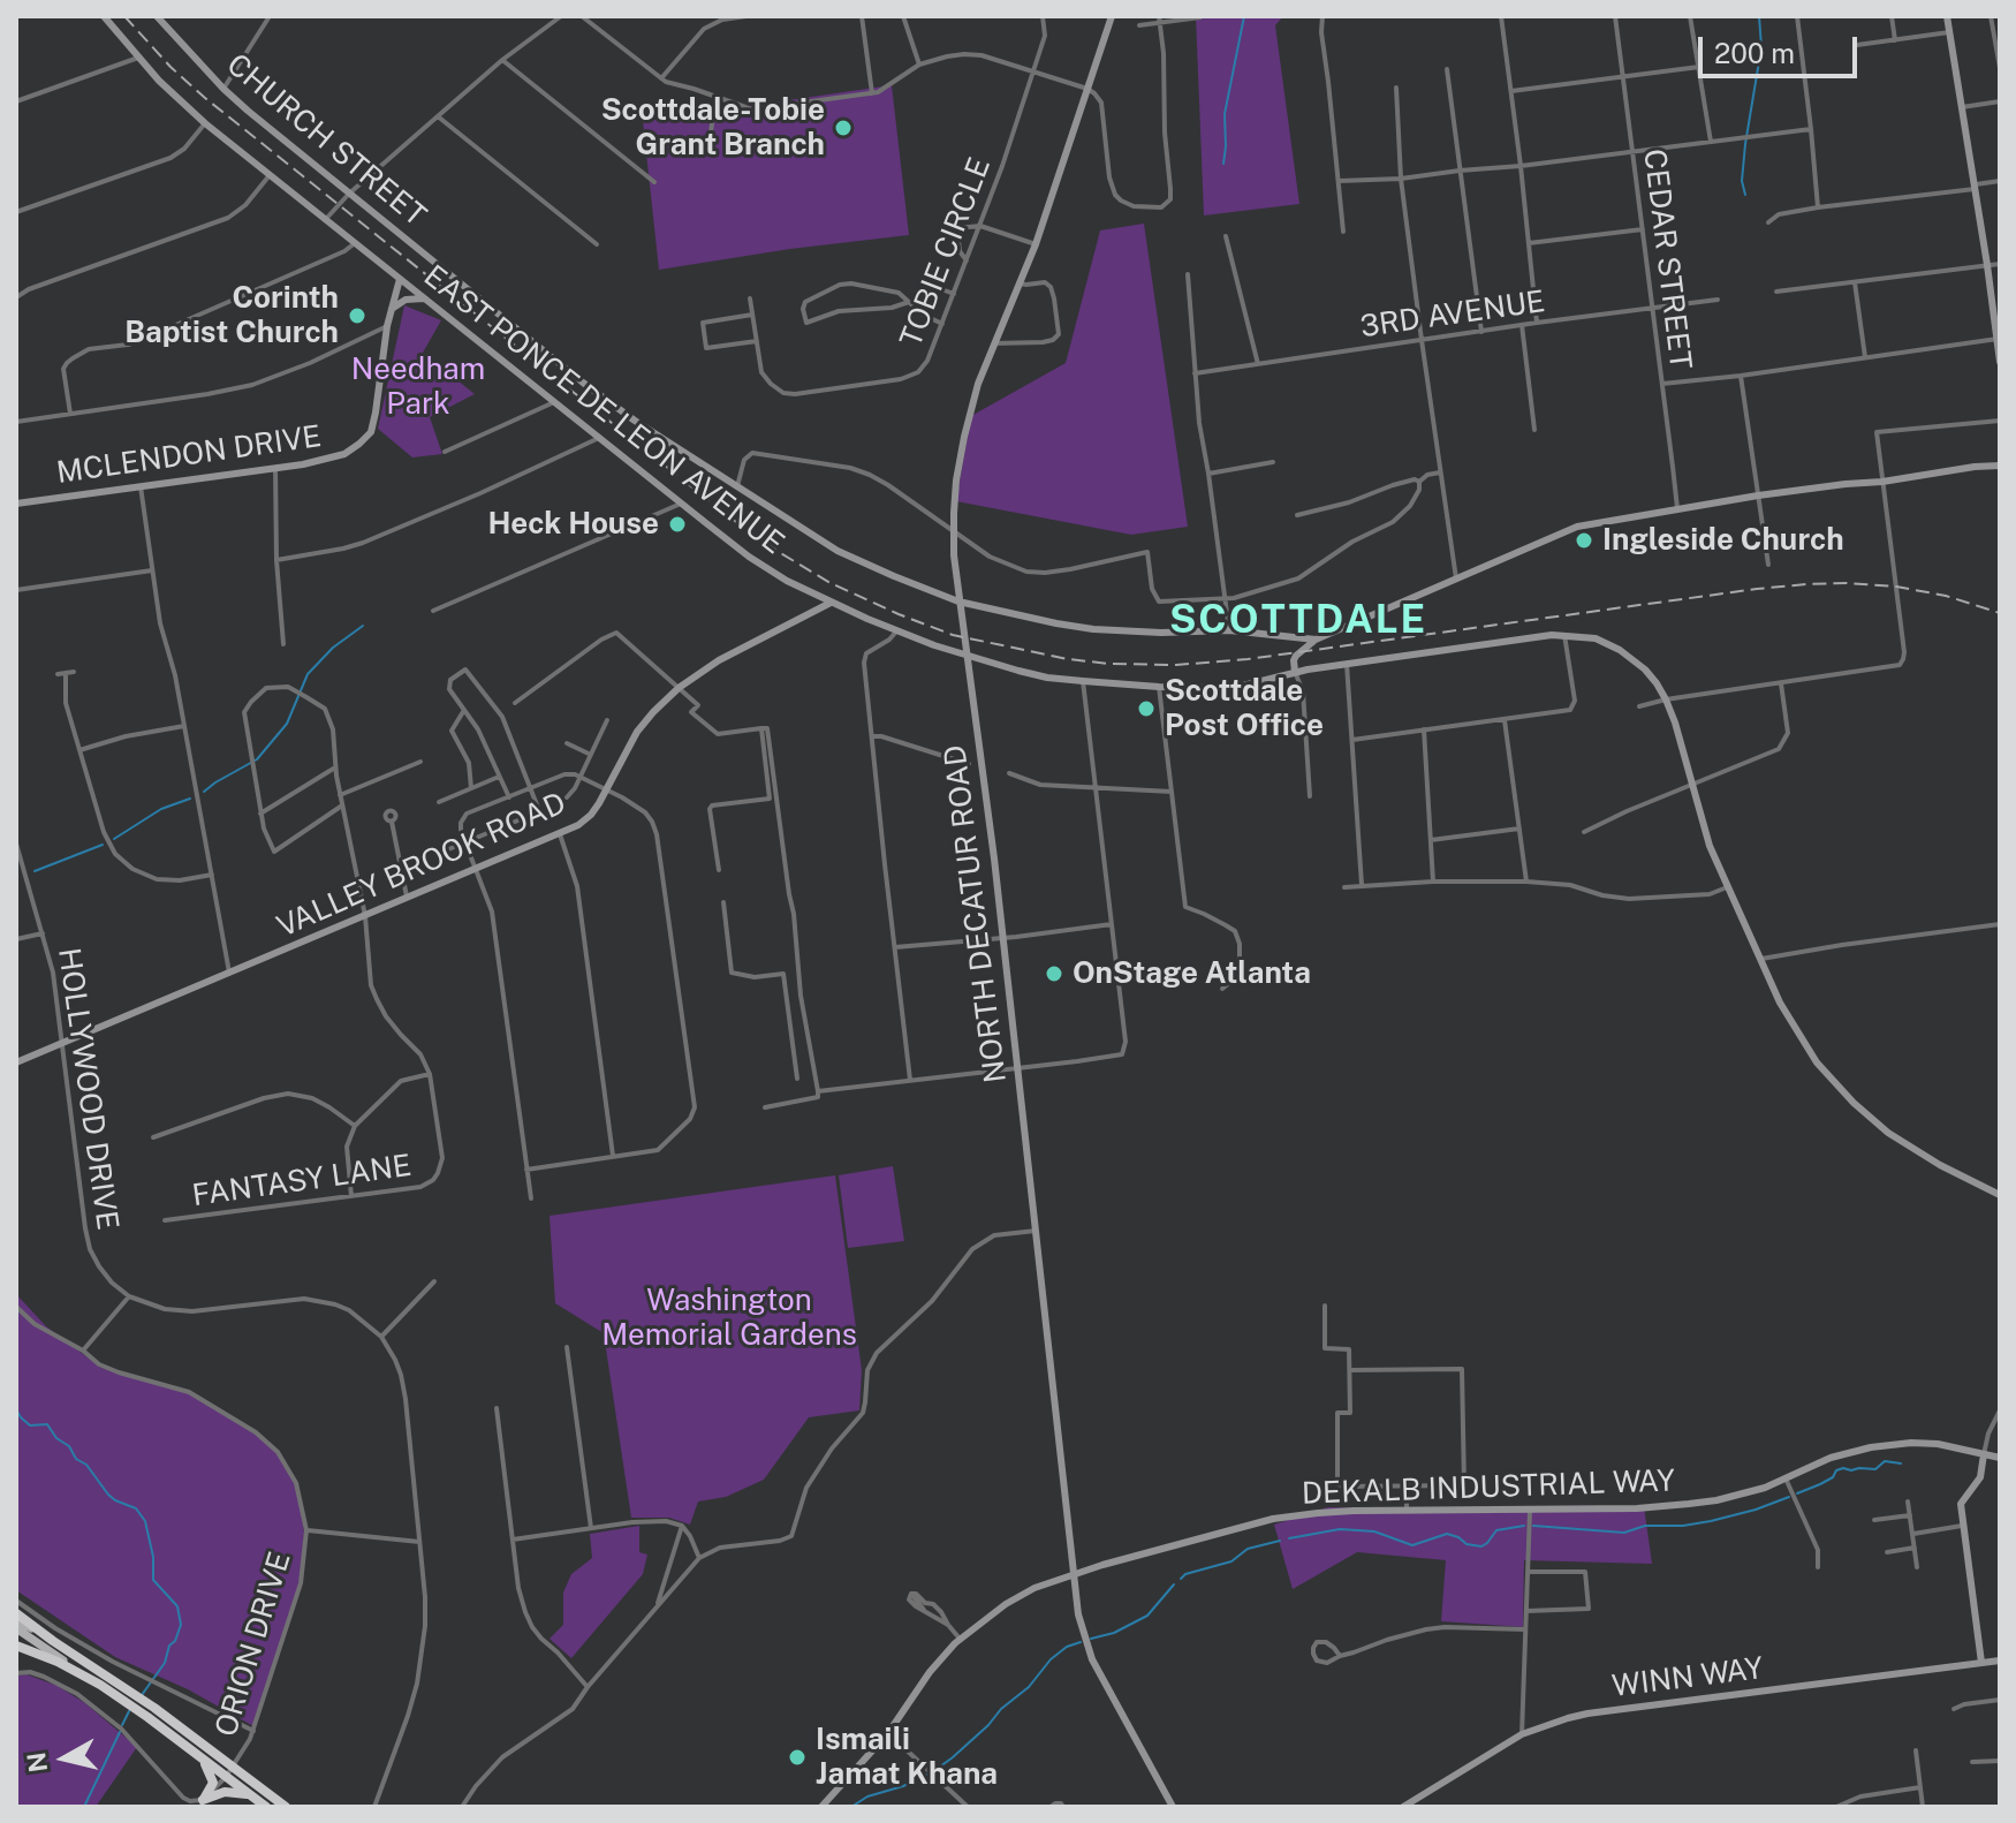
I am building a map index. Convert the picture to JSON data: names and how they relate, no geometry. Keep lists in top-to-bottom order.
{
  "streets": {
    "main road": [
      "CHURCH STREET",
      "EAST PONCE DE LEON AVENUE",
      "MCLENDON DRIVE",
      "VALLEY BROOK ROAD",
      "NORTH DECATUR ROAD",
      "DEKALB INDUSTRIAL WAY",
      "WINN WAY"
    ],
    "street": [
      "TOBIE CIRCLE",
      "CEDAR STREET",
      "3RD AVENUE",
      "HOLLYWOOD DRIVE",
      "FANTASY LANE",
      "ORION DRIVE"
    ]
  },
  "crossings": [
    ["CHURCH STREET", "NORTH DECATUR ROAD"],
    ["CEDAR STREET", "3RD AVENUE"],
    ["EAST PONCE DE LEON AVENUE", "MCLENDON DRIVE"],
    ["EAST PONCE DE LEON AVENUE", "VALLEY BROOK ROAD"],
    ["EAST PONCE DE LEON AVENUE", "NORTH DECATUR ROAD"],
    ["VALLEY BROOK ROAD", "HOLLYWOOD DRIVE"],
    ["VALLEY BROOK ROAD", "FANTASY LANE"],
    ["NORTH DECATUR ROAD", "DEKALB INDUSTRIAL WAY"]
  ],
  "districts": ["SCOTTDALE"],
  "parks": ["Needham Park", "Washington Memorial Gardens"],
  "places": [
    "Scottdale-Tobie Grant Branch",
    "Corinth Baptist Church",
    "Heck House",
    "Ingleside Church",
    "Scottdale Post Office",
    "OnStage Atlanta",
    "Ismaili Jamat Khana"
  ],
  "scale_bar": "200 m",
  "north": "left"
}
